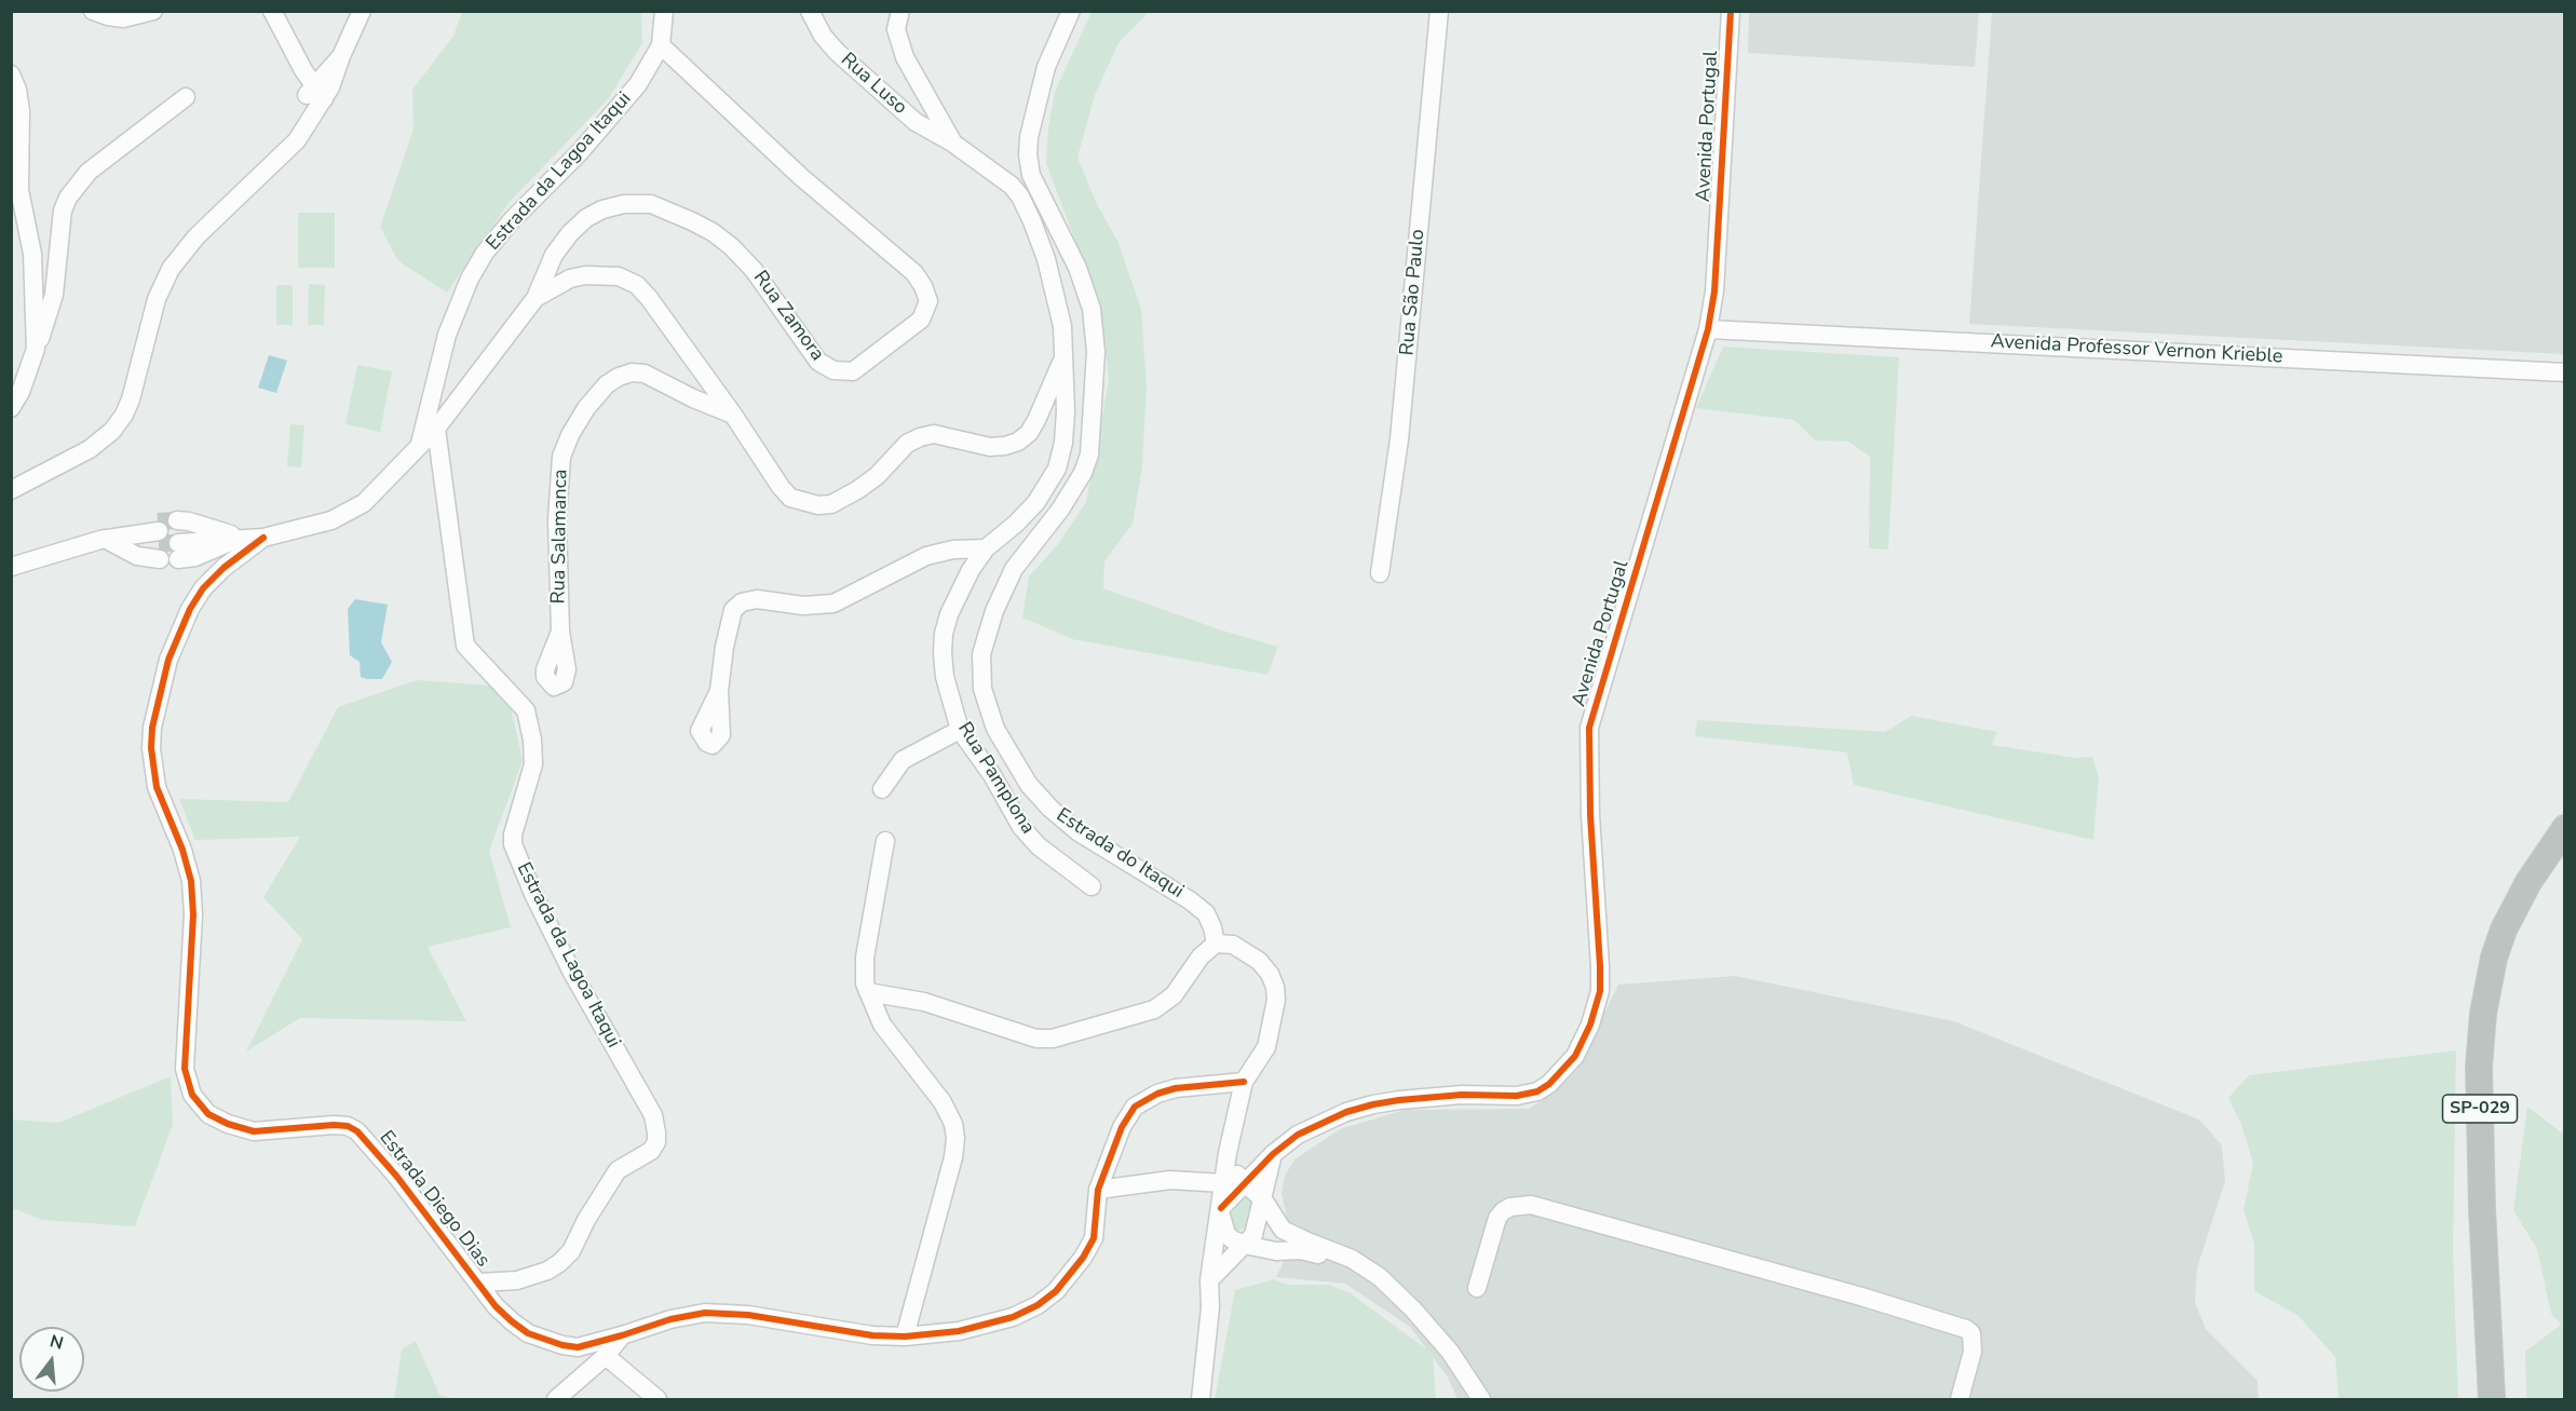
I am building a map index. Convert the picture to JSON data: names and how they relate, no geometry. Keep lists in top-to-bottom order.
{
  "streets": {
    "highway": ["SP-029"],
    "street": [
      "Rua Luso",
      "Avenida Portugal",
      "Estrada da Lagoa Itaqui",
      "Rua São Paulo",
      "Rua Zamora",
      "Avenida Professor Vernon Krieble",
      "Rua Salamanca",
      "Rua Pamplona",
      "Estrada do Itaqui",
      "Estrada Diego Dias"
    ]
  },
  "crossings": [
    ["Rua Luso", "Rua Pamplona"],
    ["Avenida Portugal", "Avenida Professor Vernon Krieble"],
    ["Estrada da Lagoa Itaqui", "Rua Zamora"],
    ["Estrada da Lagoa Itaqui", "Estrada Diego Dias"],
    ["Rua Zamora", "Estrada Diego Dias"]
  ],
  "north": "top"
}
